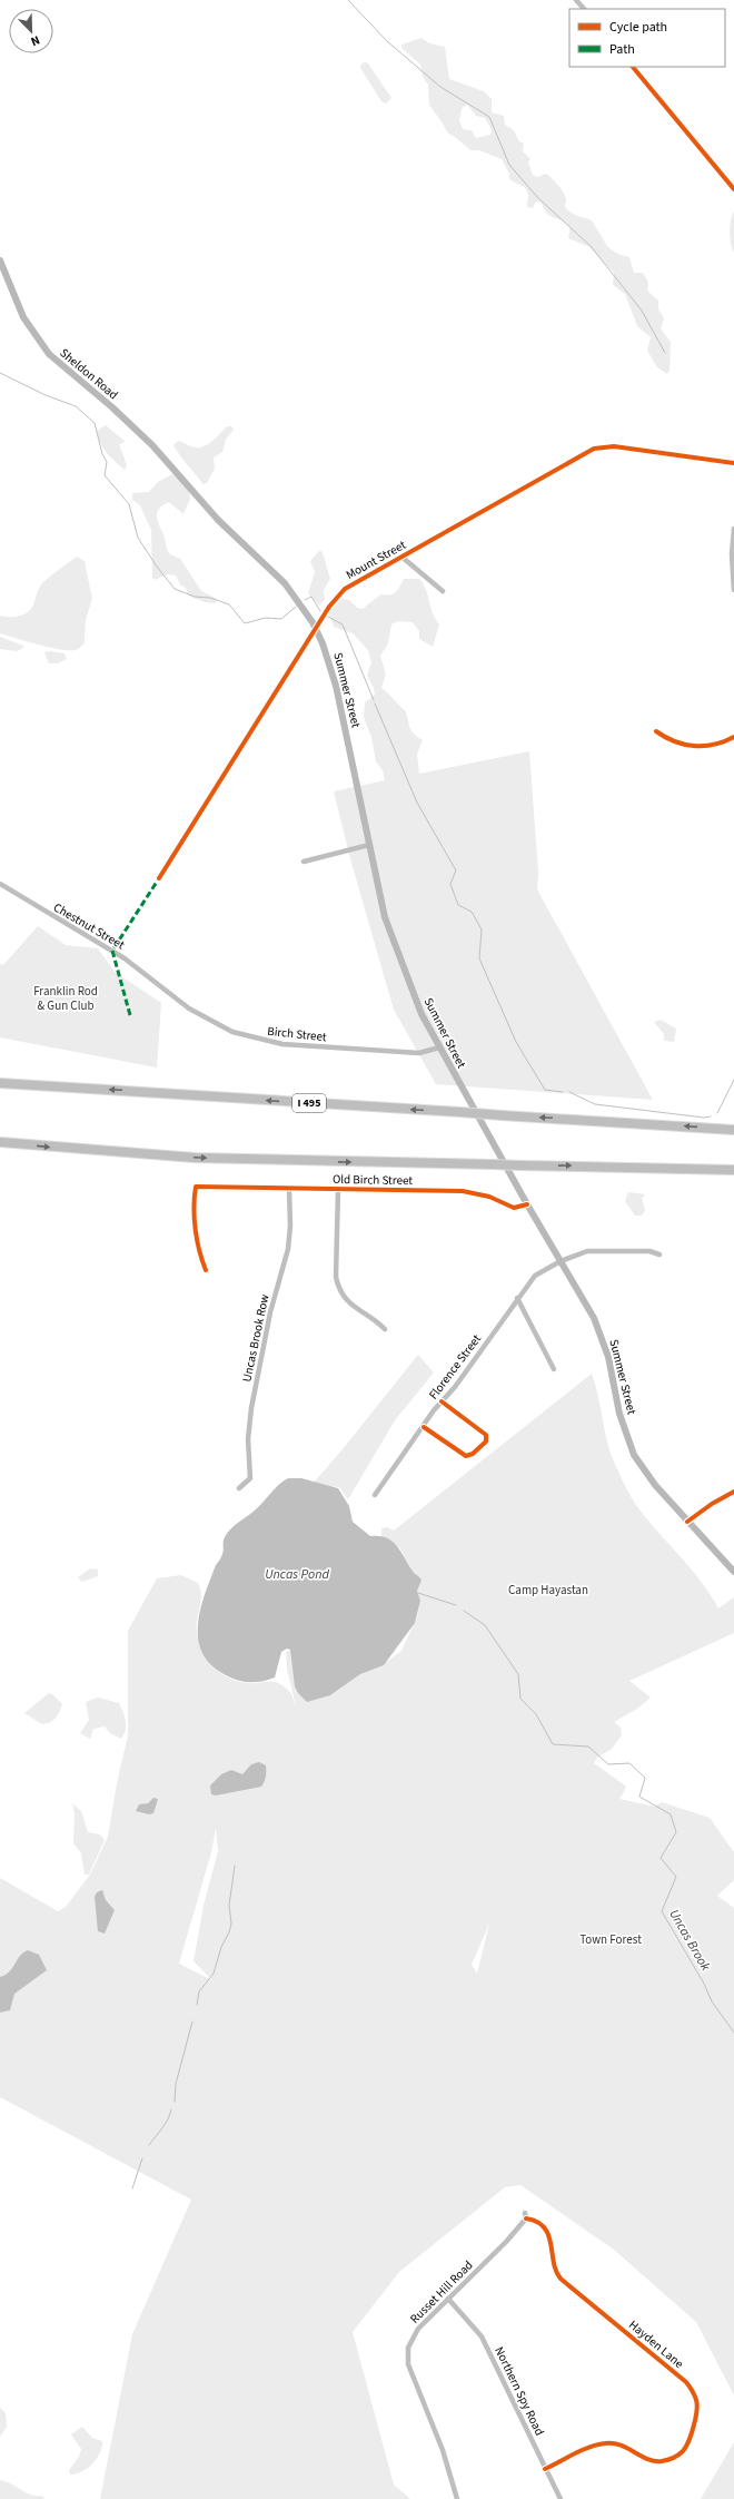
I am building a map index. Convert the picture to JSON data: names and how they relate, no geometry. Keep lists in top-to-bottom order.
{
  "streets": {
    "highway": ["I 495"],
    "main road": ["Sheldon Road", "Summer Street"],
    "street": [
      "Mount Street",
      "Chestnut Street",
      "Birch Street",
      "Old Birch Street",
      "Uncas Brook Row",
      "Florence Street",
      "Russet Hill Road",
      "Hayden Lane",
      "Northern Spy Road"
    ]
  },
  "crossings": [
    ["Sheldon Road", "Summer Street"],
    ["Mount Street", "Summer Street"],
    ["Summer Street", "Birch Street"],
    ["Summer Street", "Old Birch Street"],
    ["Summer Street", "Florence Street"],
    ["Chestnut Street", "Birch Street"],
    ["Old Birch Street", "Uncas Brook Row"],
    ["Russet Hill Road", "Hayden Lane"],
    ["Russet Hill Road", "Northern Spy Road"],
    ["Hayden Lane", "Northern Spy Road"]
  ],
  "water": ["Uncas Pond", "Uncas Brook"],
  "parks": ["Franklin Rod & Gun Club", "Camp Hayastan", "Town Forest"],
  "legend": ["Cycle path", "Path"],
  "north": "bottom right"
}
